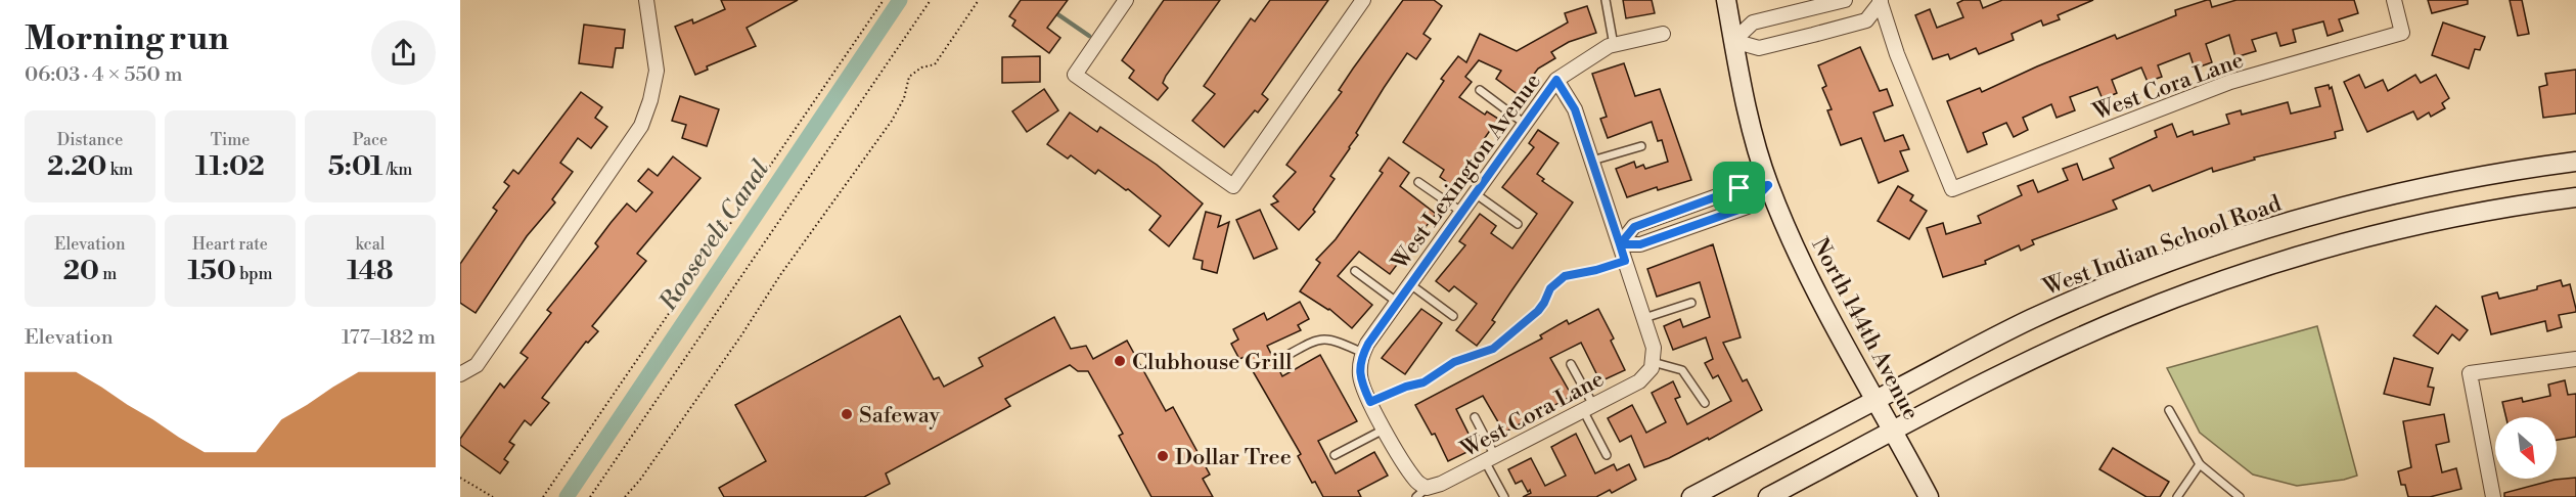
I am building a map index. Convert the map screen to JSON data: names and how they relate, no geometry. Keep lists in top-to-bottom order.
{
  "streets": {
    "main road": ["West Indian School Road", "North 144th Avenue"],
    "street": ["West Cora Lane", "West Lexington Avenue"]
  },
  "crossings": [
    ["West Indian School Road", "North 144th Avenue"]
  ],
  "water": ["Roosevelt Canal"],
  "places": ["Clubhouse Grill", "Safeway", "Dollar Tree"],
  "north": "bottom right",
  "page": {
    "heading": ["Morning run", "06:03 · 4 × 550 m"],
    "stats": [
      ["Distance", "2.20 km"],
      ["Time", "11:02"],
      ["Pace", "5:01 /km"],
      ["Elevation", "20 m"],
      ["Heart rate", "150 bpm"],
      ["kcal", "148"]
    ],
    "chart": ["Elevation", "177–182 m"]
  }
}
